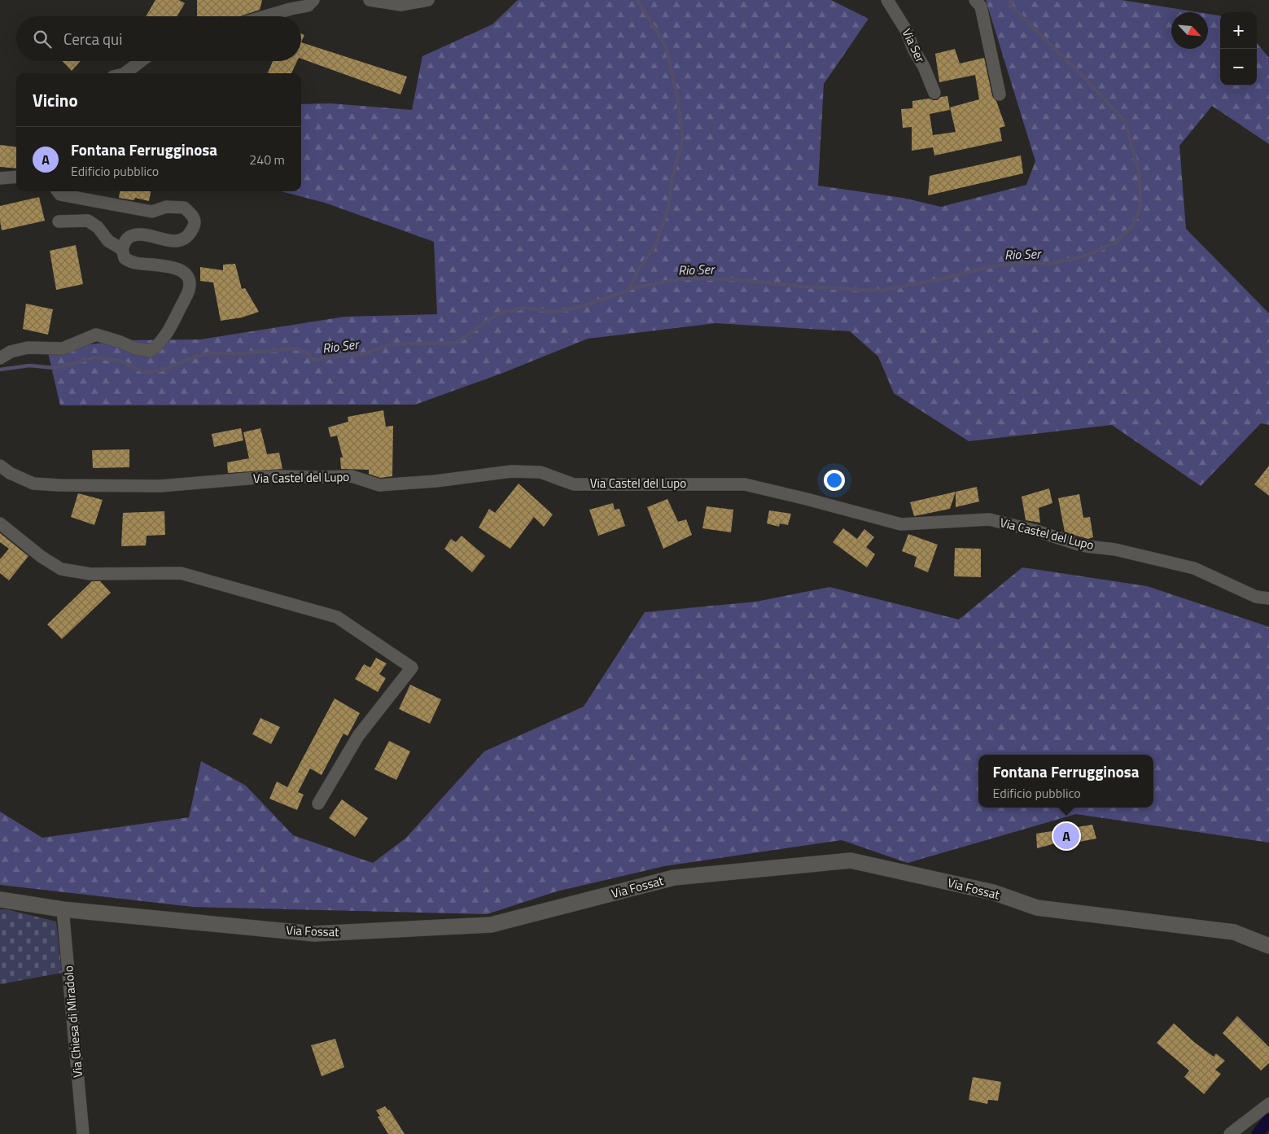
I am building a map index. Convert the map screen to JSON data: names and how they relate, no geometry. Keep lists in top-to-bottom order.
{
  "streets": {
    "street": [
      "Via Ser",
      "Via Castel del Lupo",
      "Via Fossat",
      "Via Chiesa di Miradolo"
    ]
  },
  "crossings": [
    ["Via Fossat", "Via Chiesa di Miradolo"]
  ],
  "water": ["Rio Ser"],
  "north": "bottom right",
  "page": {
    "map_buttons": ["+", "−"],
    "search": "Cerca qui",
    "heading": "Vicino",
    "list": [
      {
        "mark": "A",
        "name": "Fontana Ferrugginosa",
        "note": "Edificio pubblico",
        "value": "240 m"
      }
    ],
    "popup": ["Fontana Ferrugginosa", "Edificio pubblico"],
    "pins": "A"
  }
}
